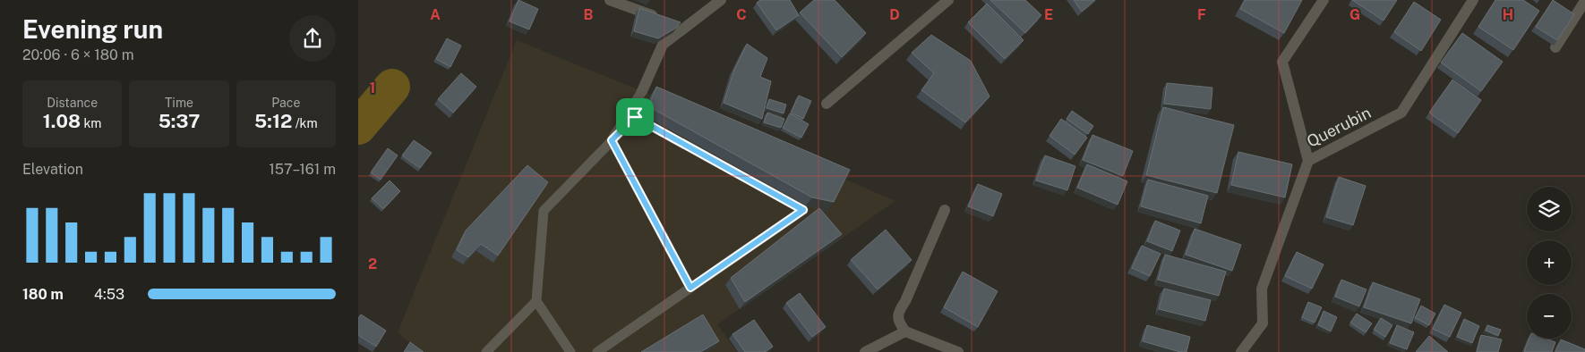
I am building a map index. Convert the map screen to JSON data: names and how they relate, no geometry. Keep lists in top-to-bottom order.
{
  "streets": {
    "street": ["Querubin"]
  },
  "page": {
    "heading": ["Evening run", "20:06 · 6 × 180 m"],
    "stats": [
      ["Distance", "1.08 km"],
      ["Time", "5:37"],
      ["Pace", "5:12 /km"]
    ],
    "chart": ["Elevation", "157–161 m"],
    "map_buttons": ["+", "−"],
    "list": [
      {
        "name": "180 m",
        "note": "4:53"
      }
    ]
  },
  "grid": {
    "columns": [
      "A",
      "B",
      "C",
      "D",
      "E",
      "F",
      "G",
      "H"
    ],
    "rows": ["1", "2"]
  }
}
